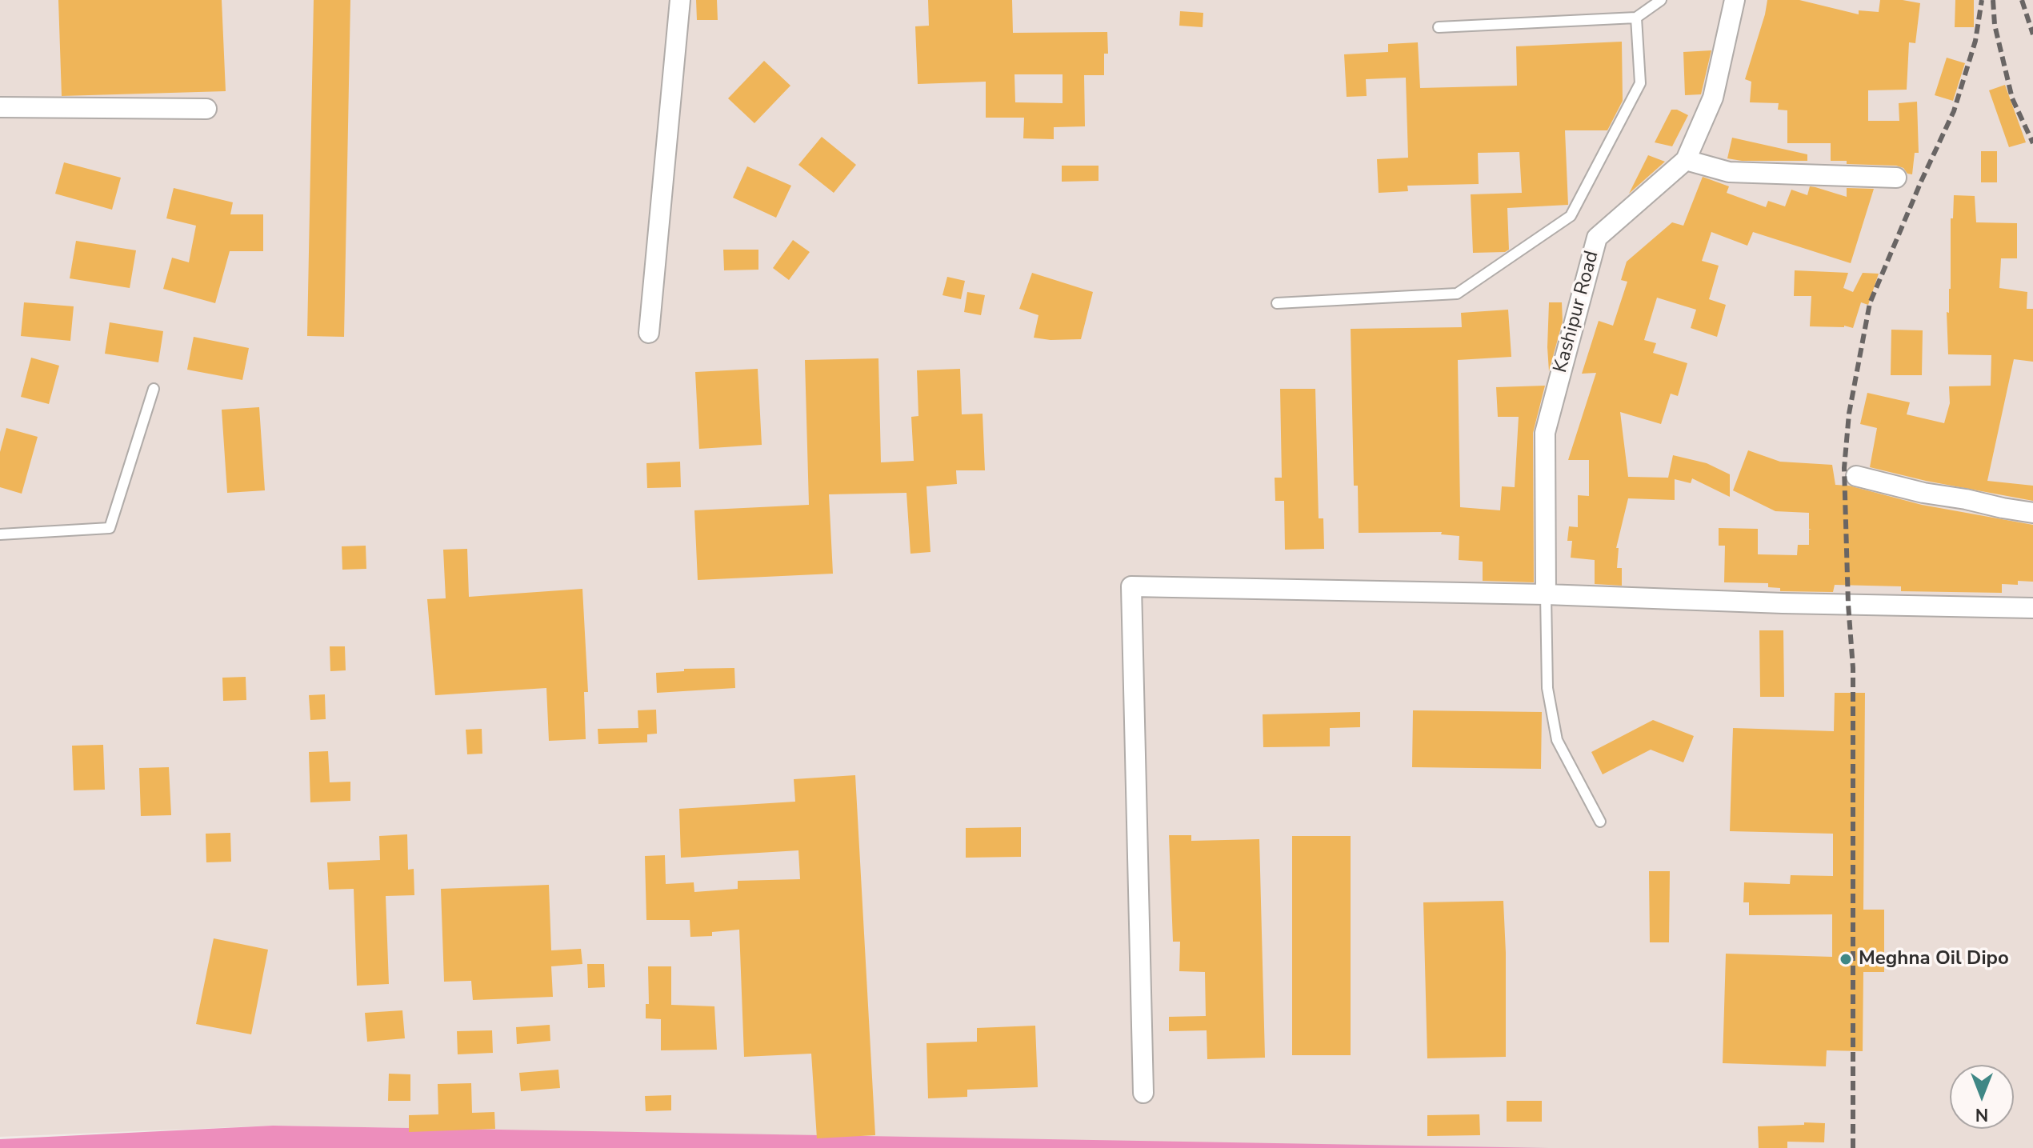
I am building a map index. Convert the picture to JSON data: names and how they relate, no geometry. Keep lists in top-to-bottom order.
{
  "streets": {
    "street": ["Kashipur Road"]
  },
  "places": ["Meghna Oil Dipo"],
  "north": "bottom"
}
